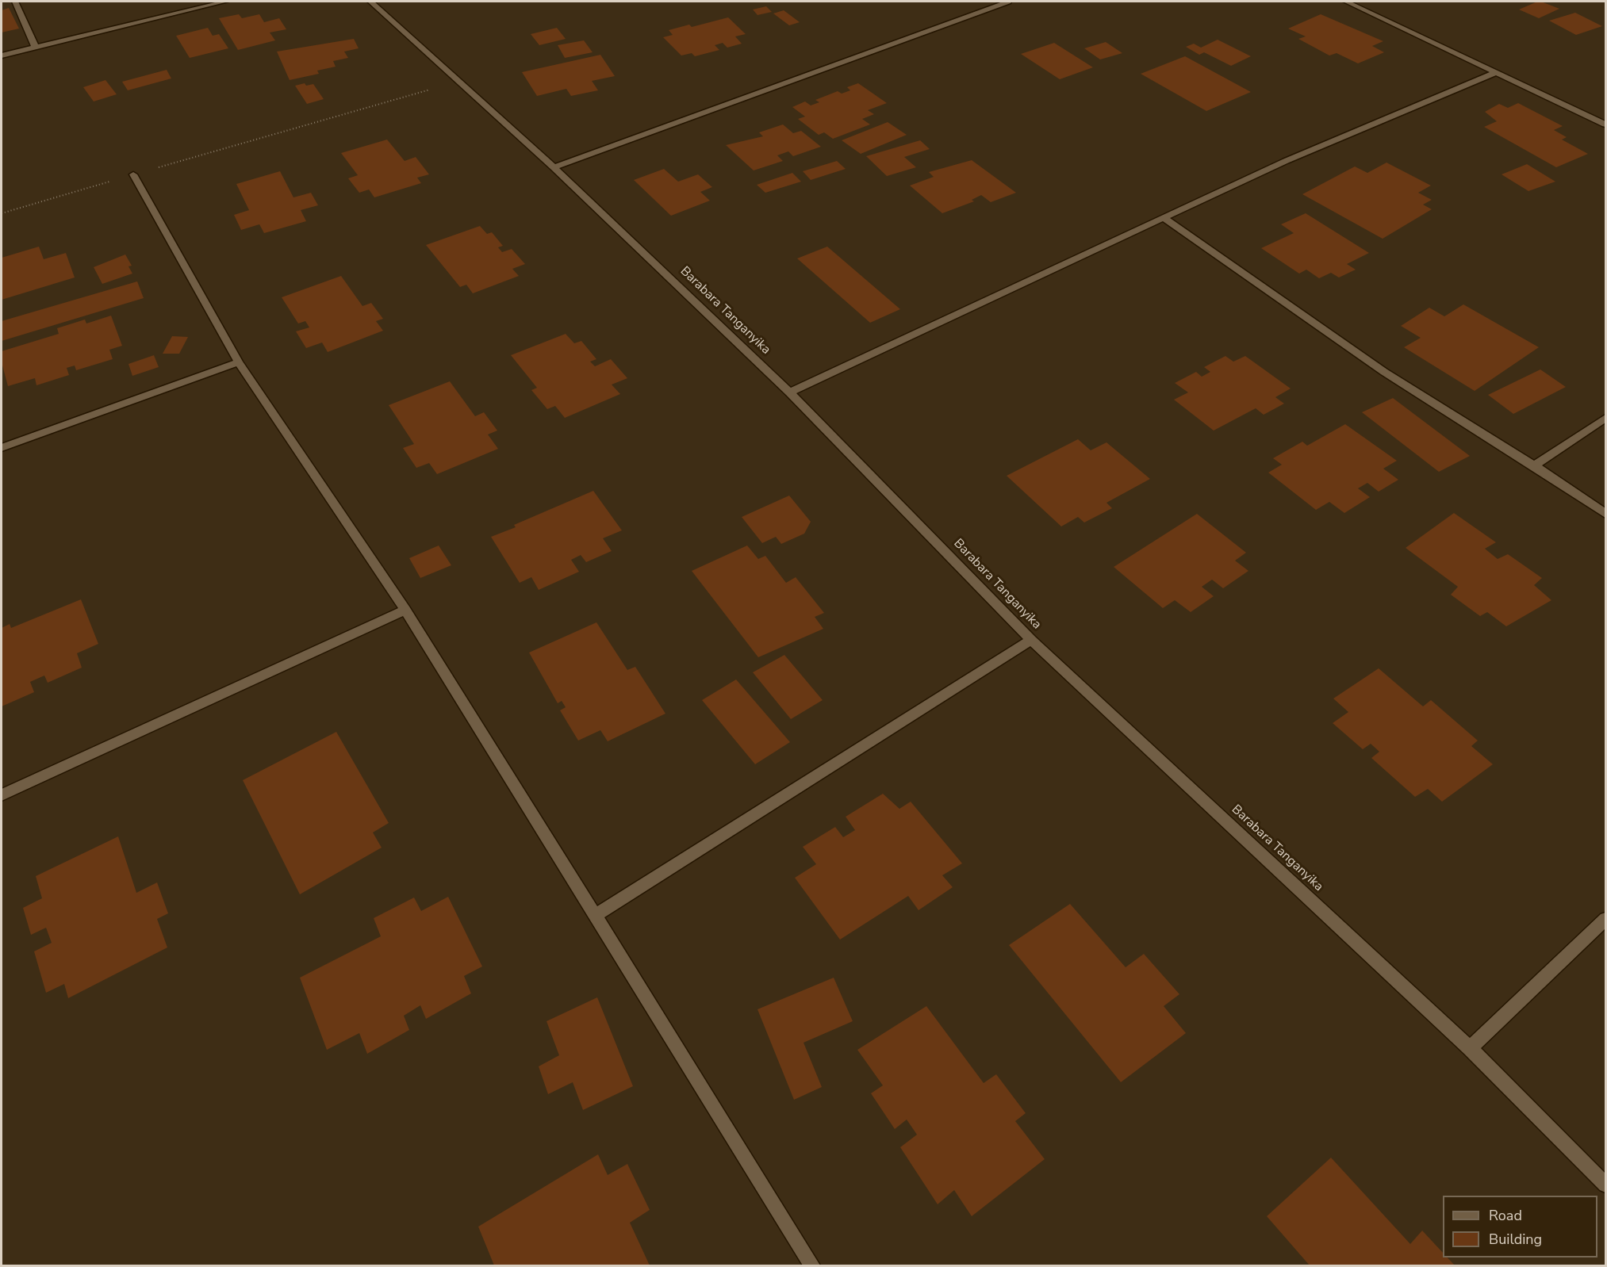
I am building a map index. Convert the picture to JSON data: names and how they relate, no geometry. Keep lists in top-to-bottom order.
{
  "streets": {
    "street": ["Barabara Tanganyika"]
  },
  "legend": ["Road", "Building"]
}
